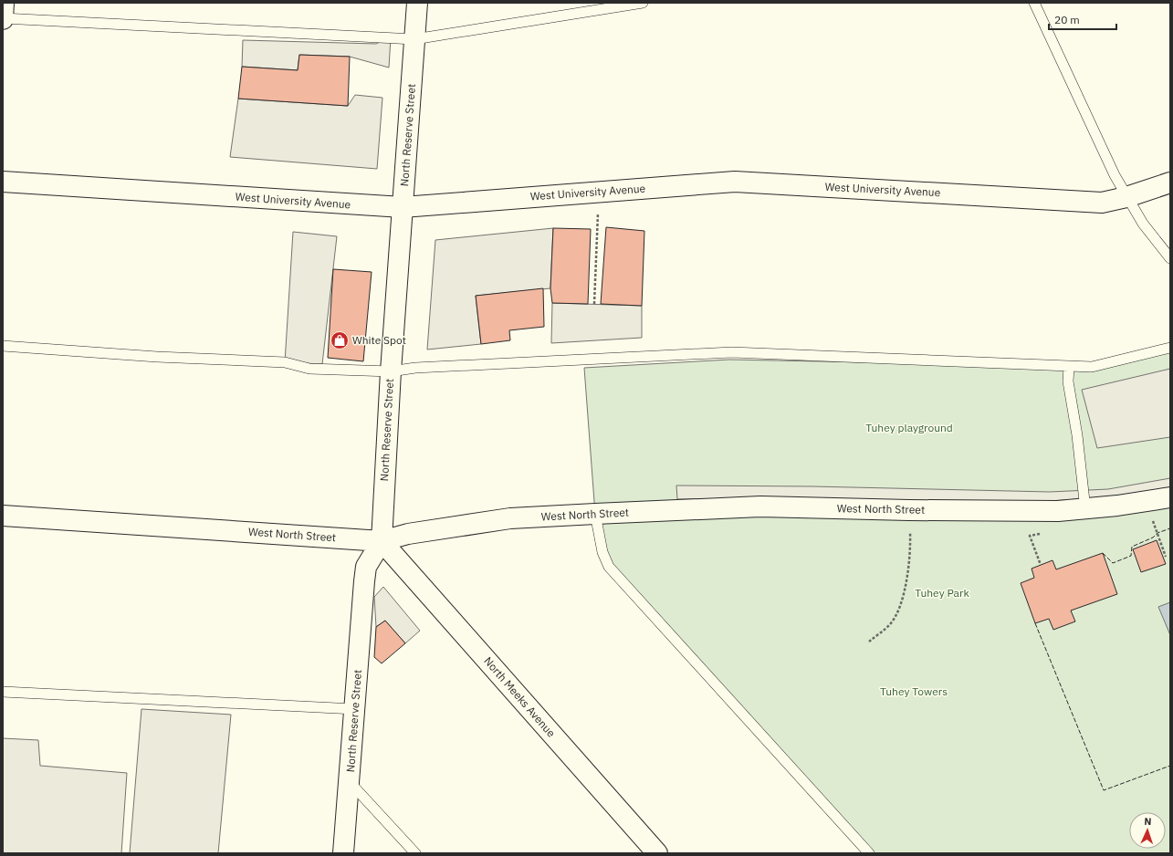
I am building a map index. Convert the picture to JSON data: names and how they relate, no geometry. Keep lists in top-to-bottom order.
{
  "streets": {
    "street": [
      "North Reserve Street",
      "West University Avenue",
      "West North Street",
      "North Meeks Avenue"
    ]
  },
  "crossings": [
    ["North Reserve Street", "West University Avenue"],
    ["North Reserve Street", "West North Street"],
    ["North Reserve Street", "North Meeks Avenue"],
    ["West North Street", "North Meeks Avenue"]
  ],
  "parks": ["Tuhey playground", "Tuhey Park", "Tuhey Towers"],
  "places": {
    "shop": ["White Spot"]
  },
  "scale_bar": "20 m",
  "north": "top"
}
